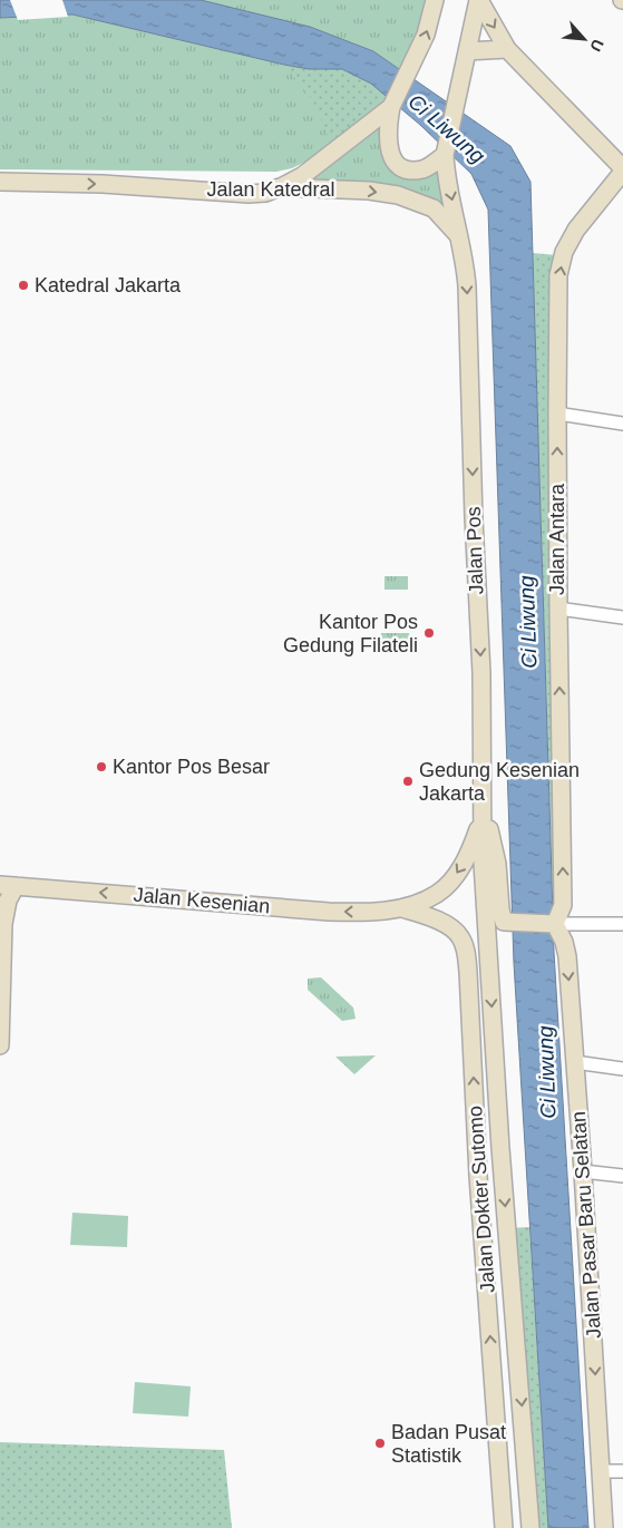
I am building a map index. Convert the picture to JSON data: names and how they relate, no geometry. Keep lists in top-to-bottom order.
{
  "streets": {
    "main road": [
      "Jalan Katedral",
      "Jalan Antara",
      "Jalan Pos",
      "Jalan Kesenian",
      "Jalan Dokter Sutomo",
      "Jalan Pasar Baru Selatan"
    ]
  },
  "crossings": [
    ["Jalan Katedral", "Jalan Pos"],
    ["Jalan Antara", "Jalan Pasar Baru Selatan"],
    ["Jalan Pos", "Jalan Dokter Sutomo"],
    ["Jalan Kesenian", "Jalan Dokter Sutomo"]
  ],
  "one_way": [
    "Jalan Katedral",
    "Jalan Antara",
    "Jalan Pos",
    "Jalan Kesenian",
    "Jalan Pasar Baru Selatan"
  ],
  "water": ["Ci Liwung"],
  "places": [
    "Katedral Jakarta",
    "Kantor Pos Gedung Filateli",
    "Kantor Pos Besar",
    "Gedung Kesenian Jakarta",
    "Badan Pusat Statistik"
  ],
  "north": "bottom right"
}
